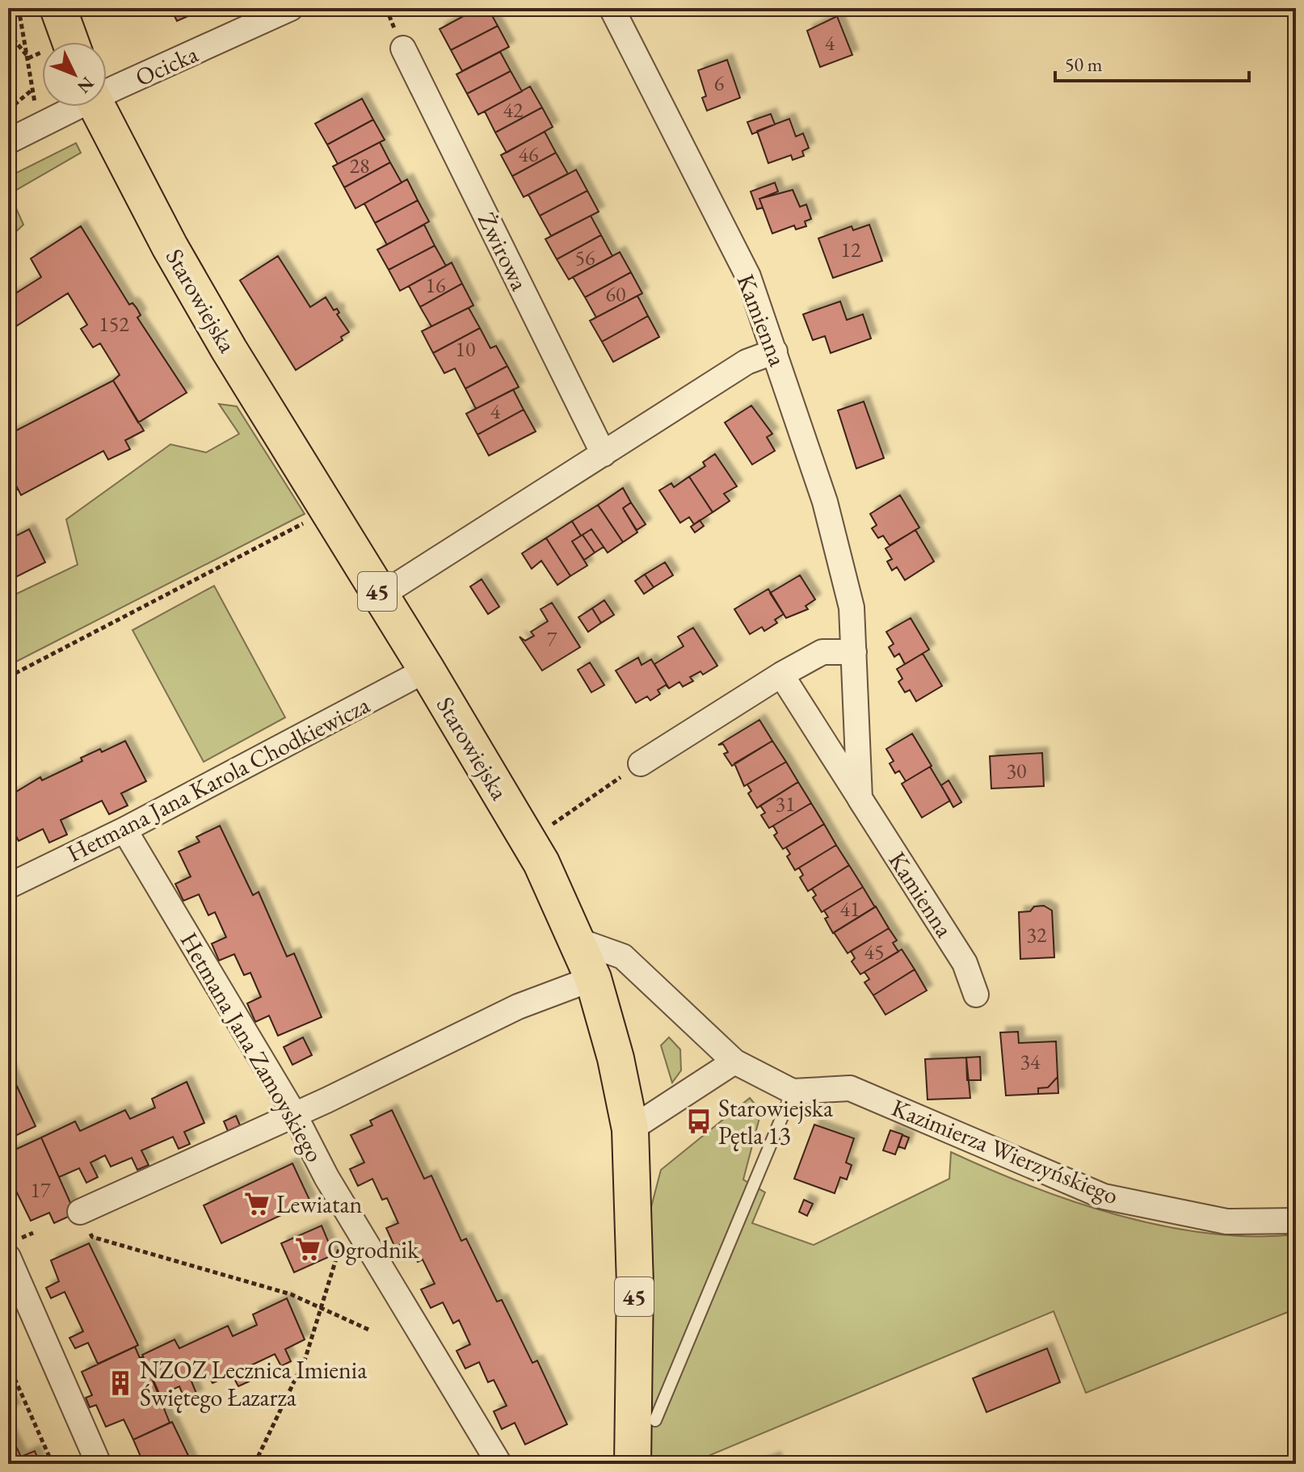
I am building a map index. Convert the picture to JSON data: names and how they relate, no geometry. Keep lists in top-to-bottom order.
{
  "streets": {
    "main road": ["Starowiejska", "45"],
    "street": [
      "Ocicka",
      "Żwirowa",
      "Kamienna",
      "Hetmana Jana Karola Chodkiewicza",
      "Hetmana Jana Zamoyskiego",
      "Kazimierza Wierzyńskiego"
    ]
  },
  "crossings": [
    ["Starowiejska", "Hetmana Jana Karola Chodkiewicza"],
    ["Hetmana Jana Karola Chodkiewicza", "Hetmana Jana Zamoyskiego"]
  ],
  "places": {
    "bus stop": ["Starowiejska Pętla 13"],
    "supermarket": ["Lewiatan", "Ogrodnik"],
    "building": ["NZOZ Lecznica Imienia Świętego Łazarza"]
  },
  "house_numbers": [
    "4",
    "6",
    "42",
    "46",
    "28",
    "12",
    "56",
    "16",
    "60",
    "152",
    "10",
    "4",
    "7",
    "30",
    "31",
    "41",
    "32",
    "45",
    "34",
    "17"
  ],
  "scale_bar": "50 m",
  "north": "bottom right"
}
